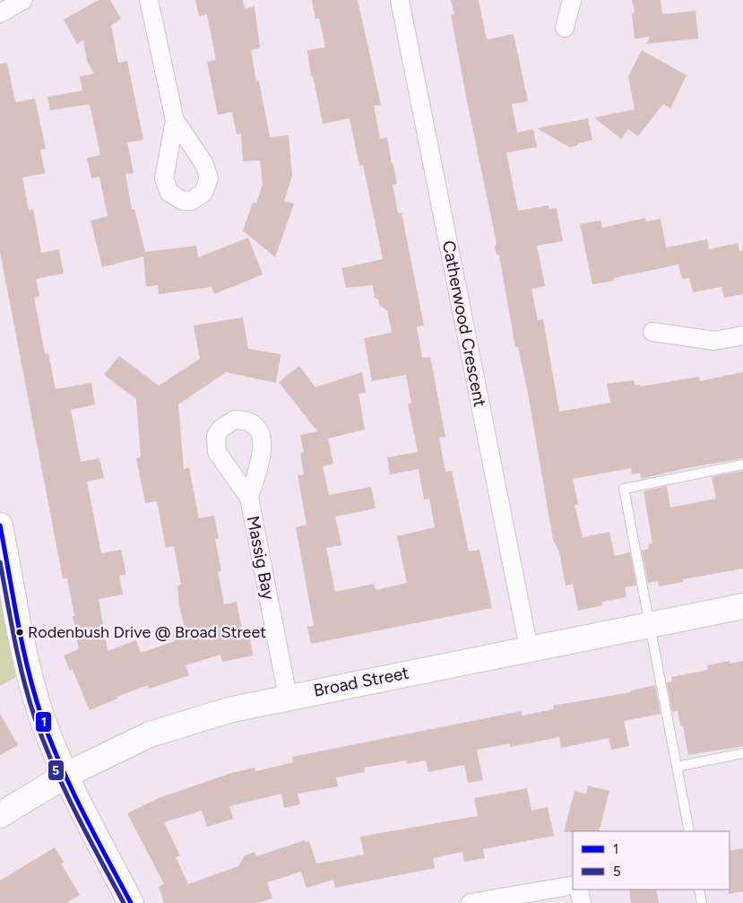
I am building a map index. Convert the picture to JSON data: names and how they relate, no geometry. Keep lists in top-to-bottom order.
{
  "streets": {
    "street": ["Catherwood Crescent", "Massig Bay", "Broad Street"]
  },
  "crossings": [
    ["Catherwood Crescent", "Broad Street"],
    ["Massig Bay", "Broad Street"]
  ],
  "places": ["Rodenbush Drive @ Broad Street"],
  "lines": ["transit line 1", "transit line 5"],
  "legend": ["1", "5"]
}
